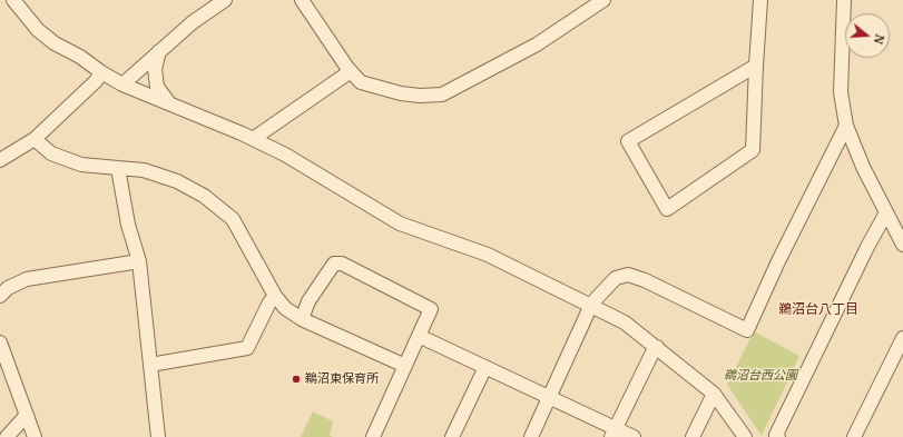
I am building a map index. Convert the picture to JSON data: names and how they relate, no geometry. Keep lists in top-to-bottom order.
{
  "districts": ["鵜沼台八丁目"],
  "parks": ["鵜沼台西公園"],
  "places": ["鵜沼東保育所"],
  "north": "right"
}
